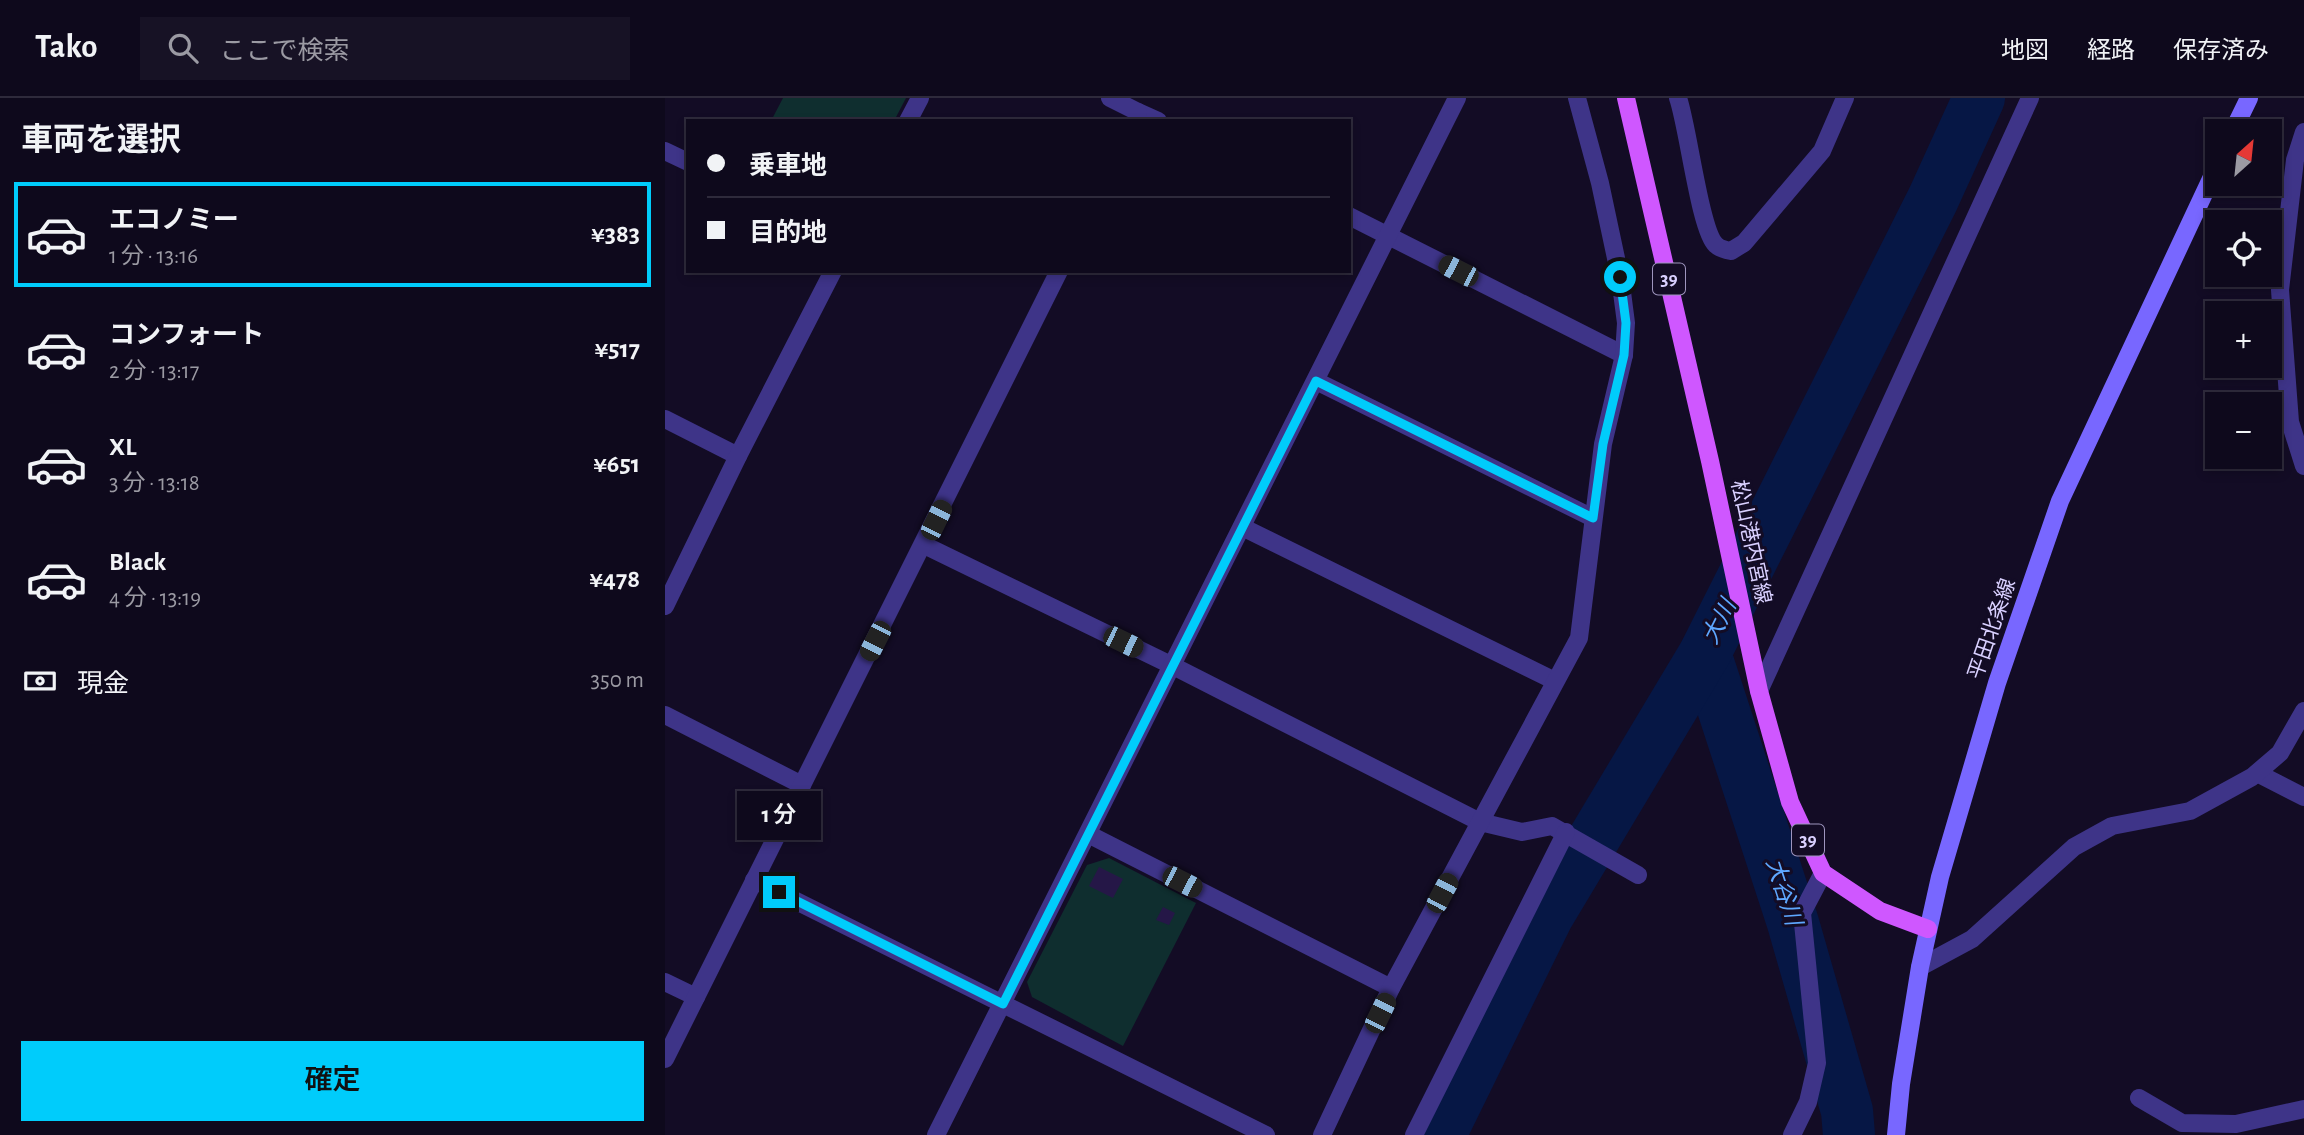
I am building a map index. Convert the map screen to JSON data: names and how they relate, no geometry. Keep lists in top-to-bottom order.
{
  "streets": {
    "main road": ["39", "松山港内宮線", "平田北条線"]
  },
  "crossings": [
    ["39", "松山港内宮線"],
    ["39", "平田北条線"]
  ],
  "water": ["大川", "大谷川"],
  "north": "top right",
  "page": {
    "header": "Tako",
    "search": "ここで検索",
    "nav": ["地図", "経路", "保存済み"],
    "heading": "車両を選択",
    "map_buttons": ["+", "−"],
    "banner": ["乗車地", "目的地"],
    "list": [
      {
        "name": "エコノミー",
        "note": "1 分 · 13:16",
        "value": "¥383"
      },
      {
        "name": "コンフォート",
        "note": "2 分 · 13:17",
        "value": "¥517"
      },
      {
        "name": "XL",
        "note": "3 分 · 13:18",
        "value": "¥651"
      },
      {
        "name": "Black",
        "note": "4 分 · 13:19",
        "value": "¥478"
      }
    ],
    "pay": ["現金", "350 m"],
    "bubble": "1 分",
    "buttons": "確定"
  }
}
